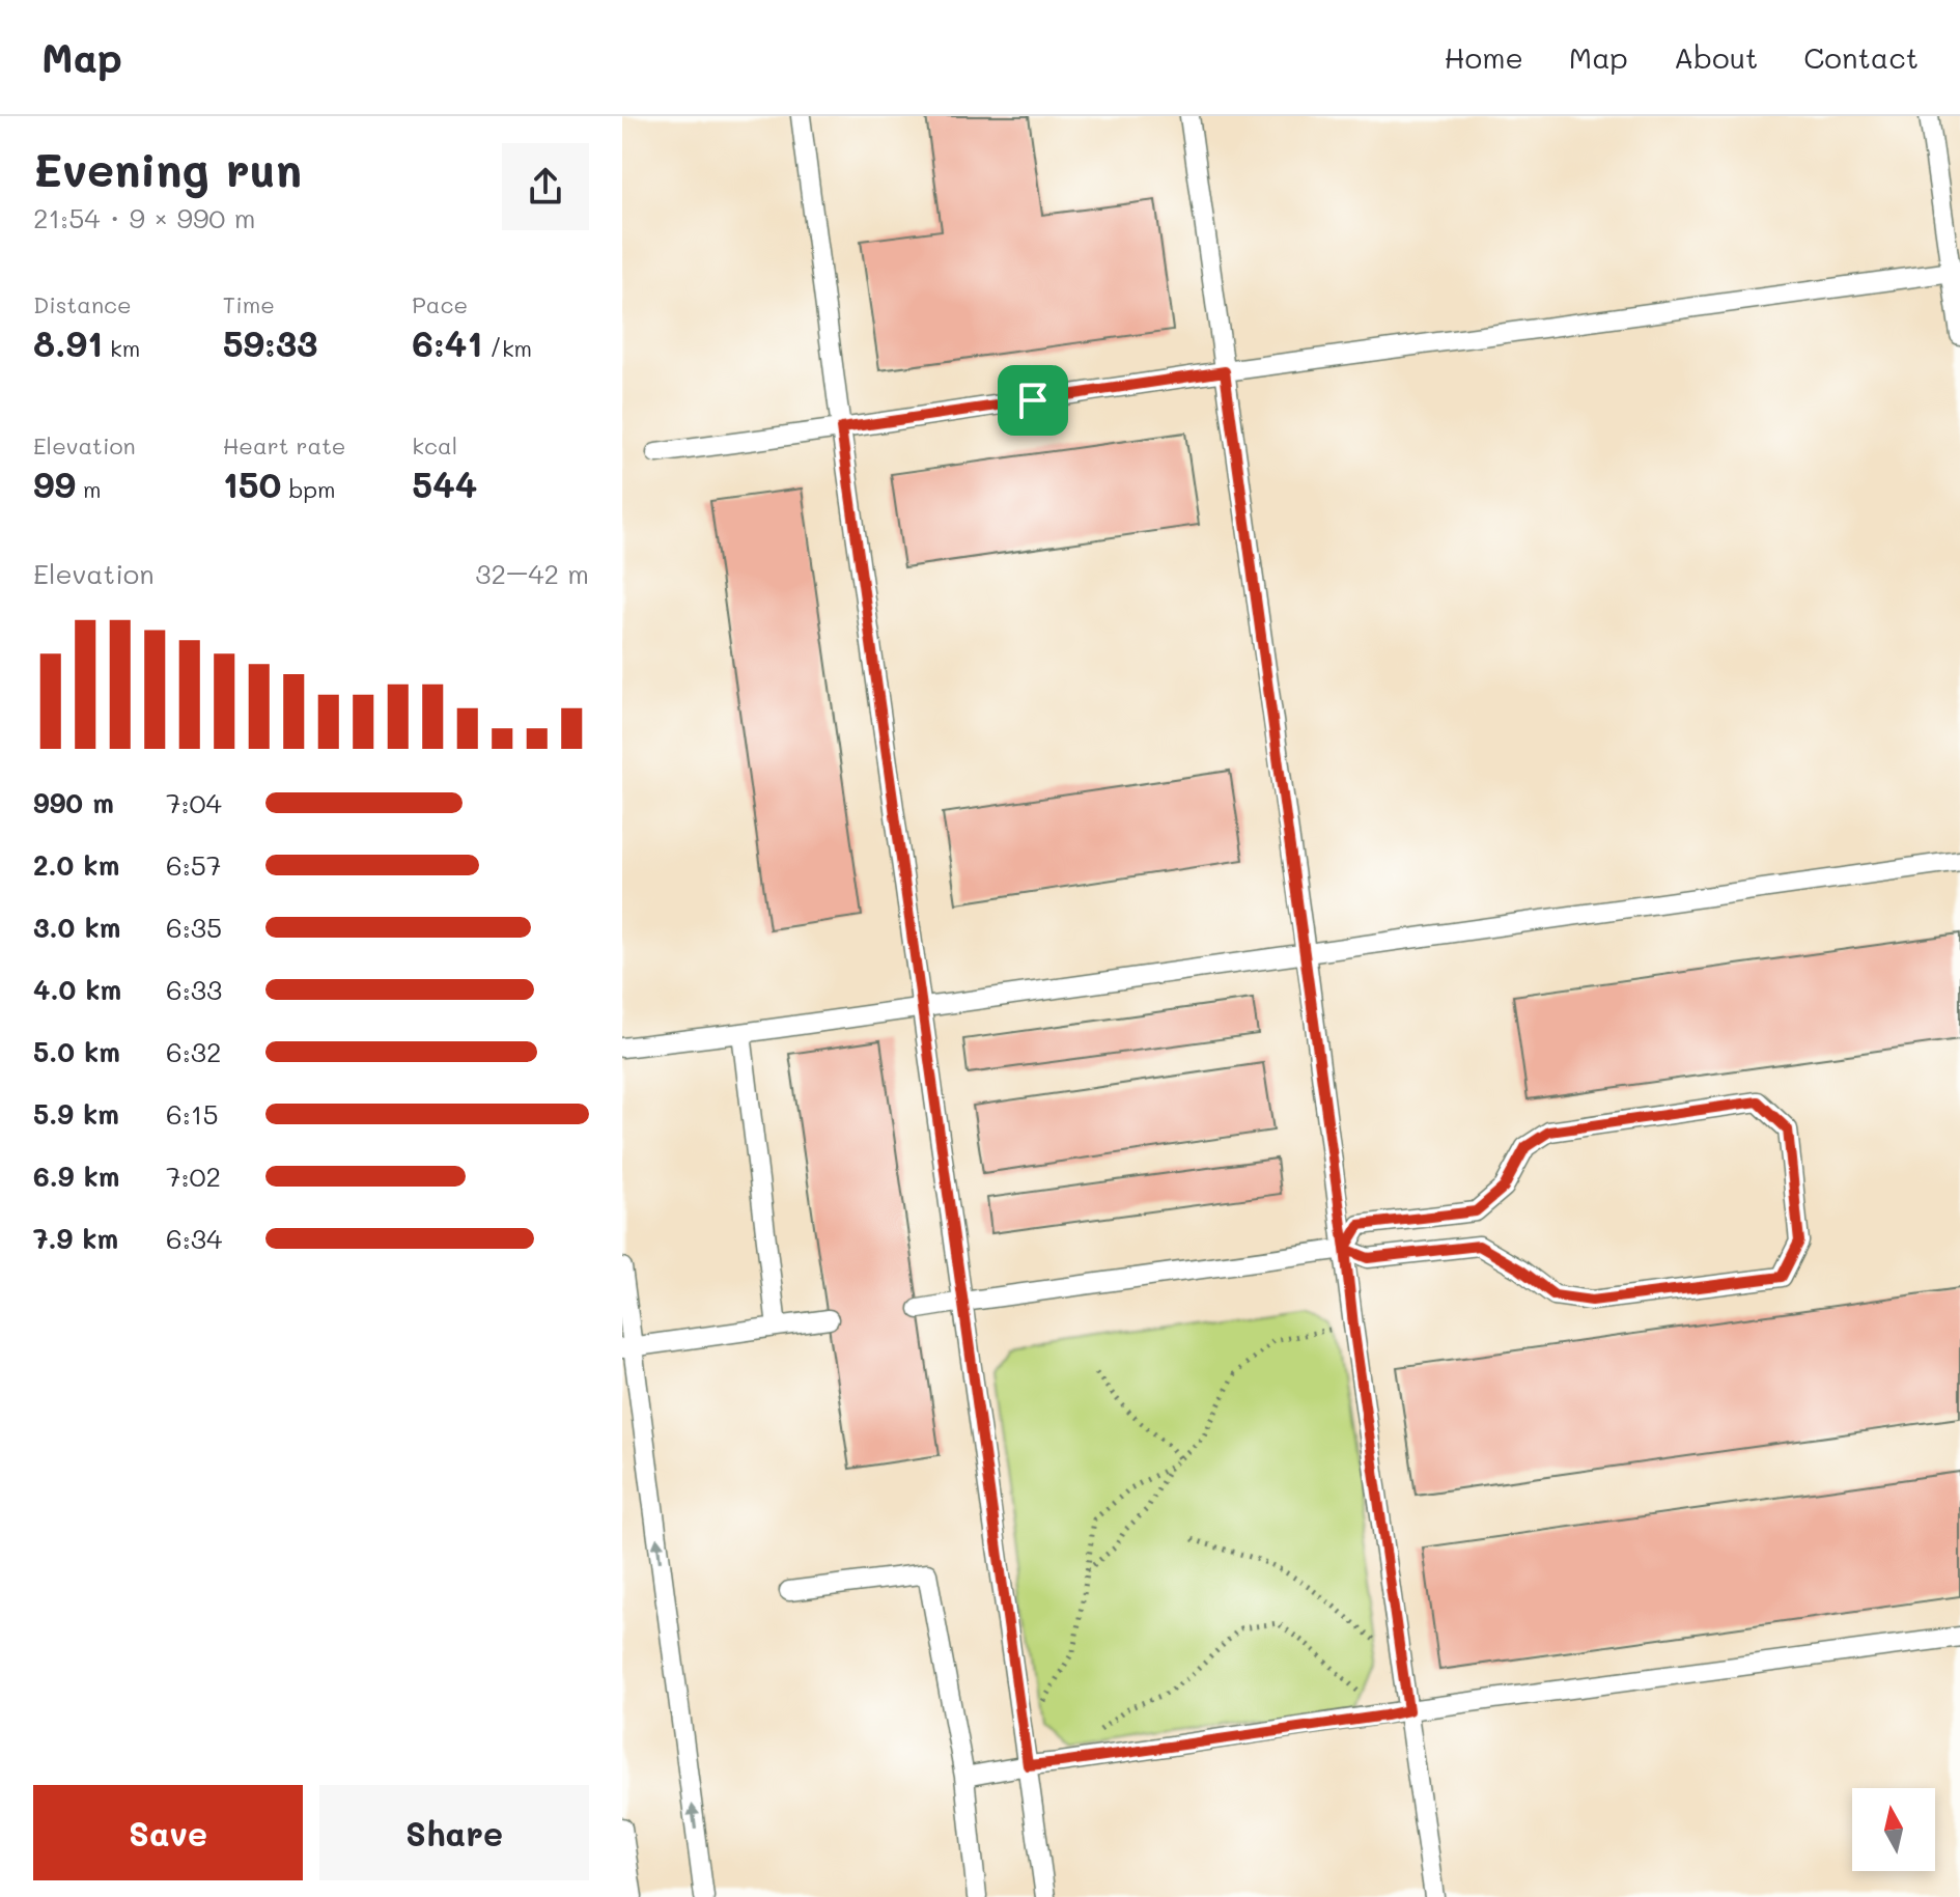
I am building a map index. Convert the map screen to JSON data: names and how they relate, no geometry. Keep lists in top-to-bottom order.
{
  "north": "top",
  "page": {
    "header": "Map",
    "nav": [
      "Home",
      "Map",
      "About",
      "Contact"
    ],
    "heading": ["Evening run", "21:54 · 9 × 990 m"],
    "stats": [
      ["Distance", "8.91 km"],
      ["Time", "59:33"],
      ["Pace", "6:41 /km"],
      ["Elevation", "99 m"],
      ["Heart rate", "150 bpm"],
      ["kcal", "544"]
    ],
    "chart": ["Elevation", "32–42 m"],
    "list": [
      {
        "name": "990 m",
        "note": "7:04"
      },
      {
        "name": "2.0 km",
        "note": "6:57"
      },
      {
        "name": "3.0 km",
        "note": "6:35"
      },
      {
        "name": "4.0 km",
        "note": "6:33"
      },
      {
        "name": "5.0 km",
        "note": "6:32"
      },
      {
        "name": "5.9 km",
        "note": "6:15"
      },
      {
        "name": "6.9 km",
        "note": "7:02"
      },
      {
        "name": "7.9 km",
        "note": "6:34"
      }
    ],
    "buttons": ["Save", "Share"]
  }
}
